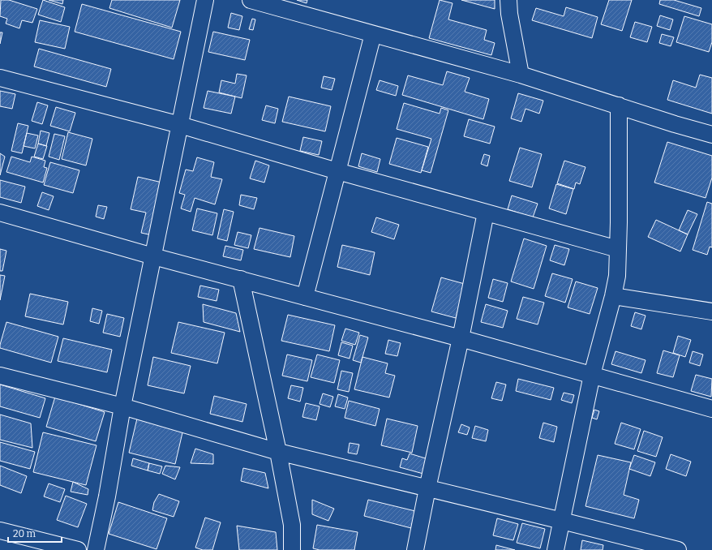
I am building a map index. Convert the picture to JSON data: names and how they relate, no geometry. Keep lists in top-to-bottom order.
{
  "scale_bar": "20 m"
}
